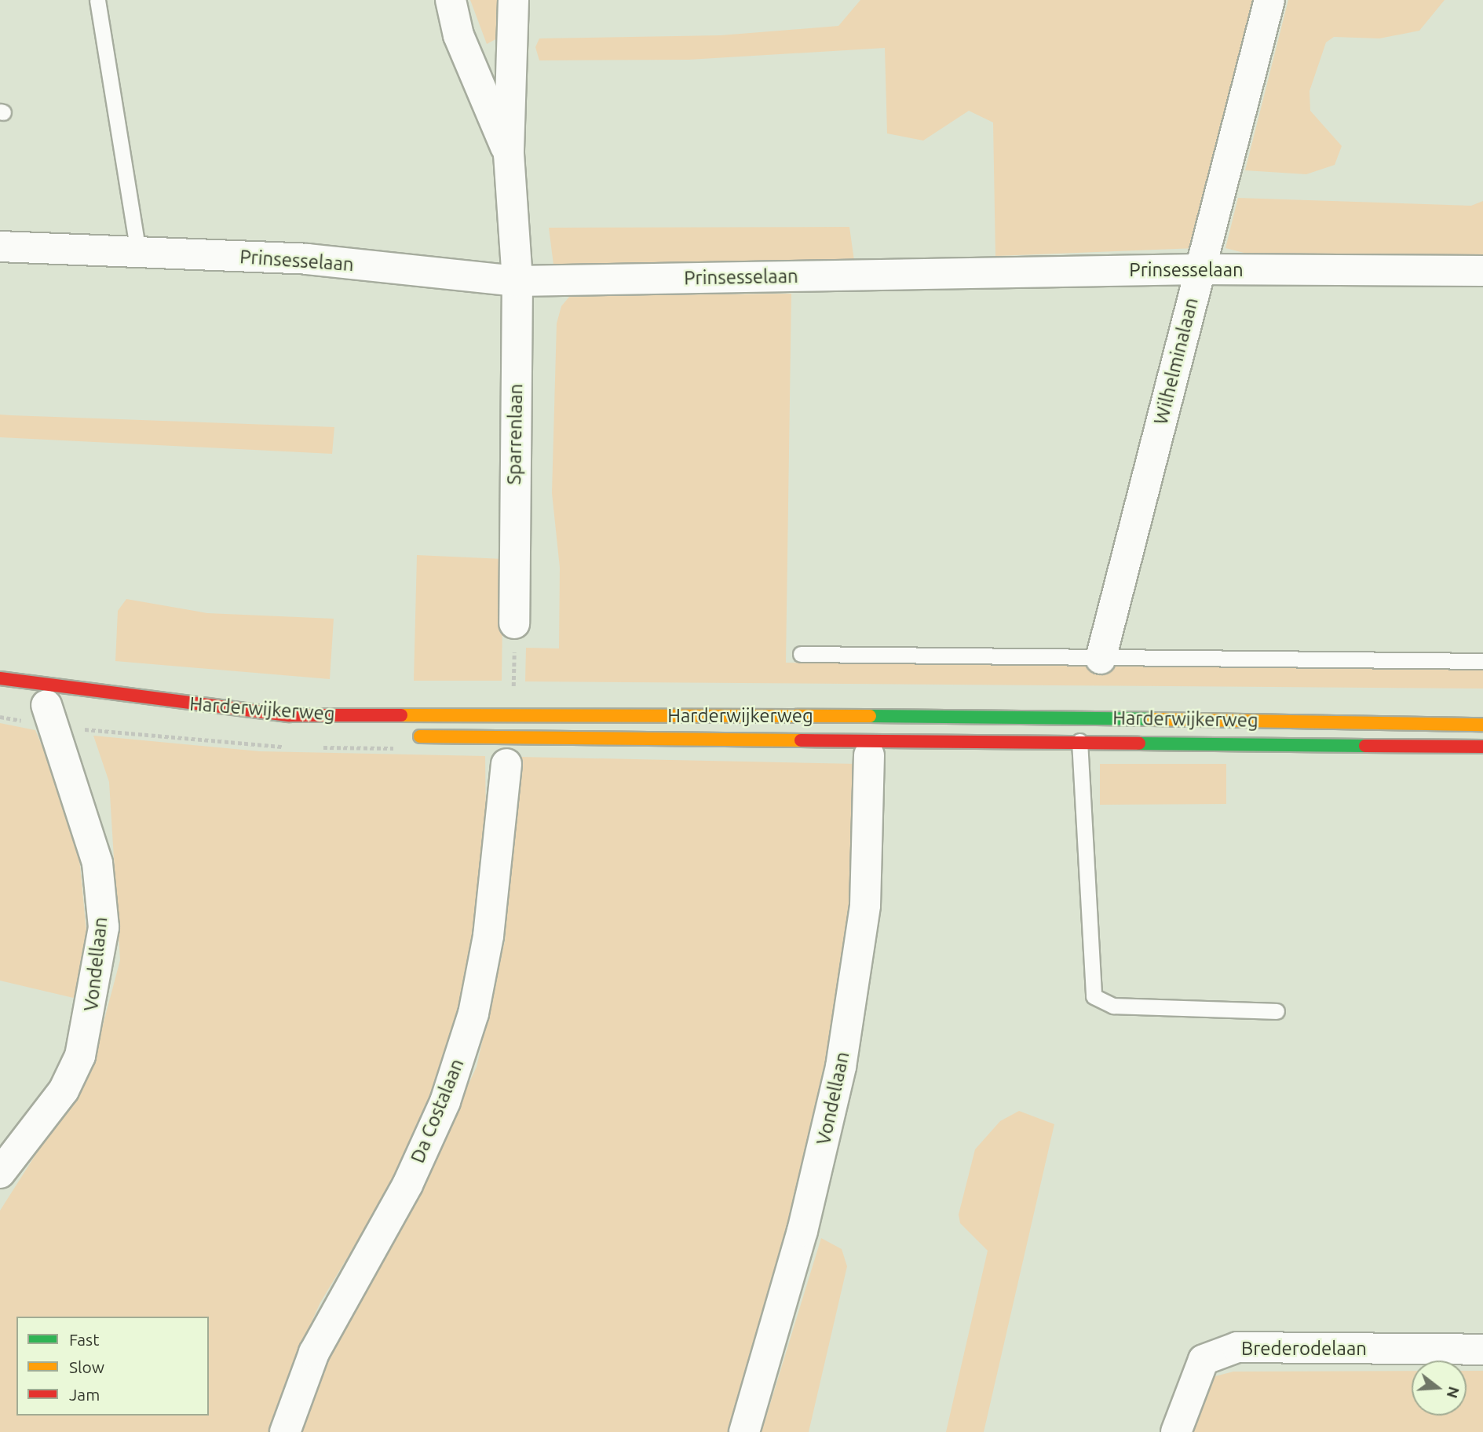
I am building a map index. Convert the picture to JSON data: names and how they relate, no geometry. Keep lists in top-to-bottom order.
{
  "streets": {
    "main road": ["Harderwijkerweg"],
    "street": [
      "Prinsesselaan",
      "Wilhelminalaan",
      "Sparrenlaan",
      "Vondellaan",
      "Da Costalaan",
      "Brederodelaan"
    ]
  },
  "crossings": [
    ["Prinsesselaan", "Wilhelminalaan"],
    ["Prinsesselaan", "Sparrenlaan"]
  ],
  "legend": ["Fast", "Slow", "Jam"],
  "north": "right"
}
